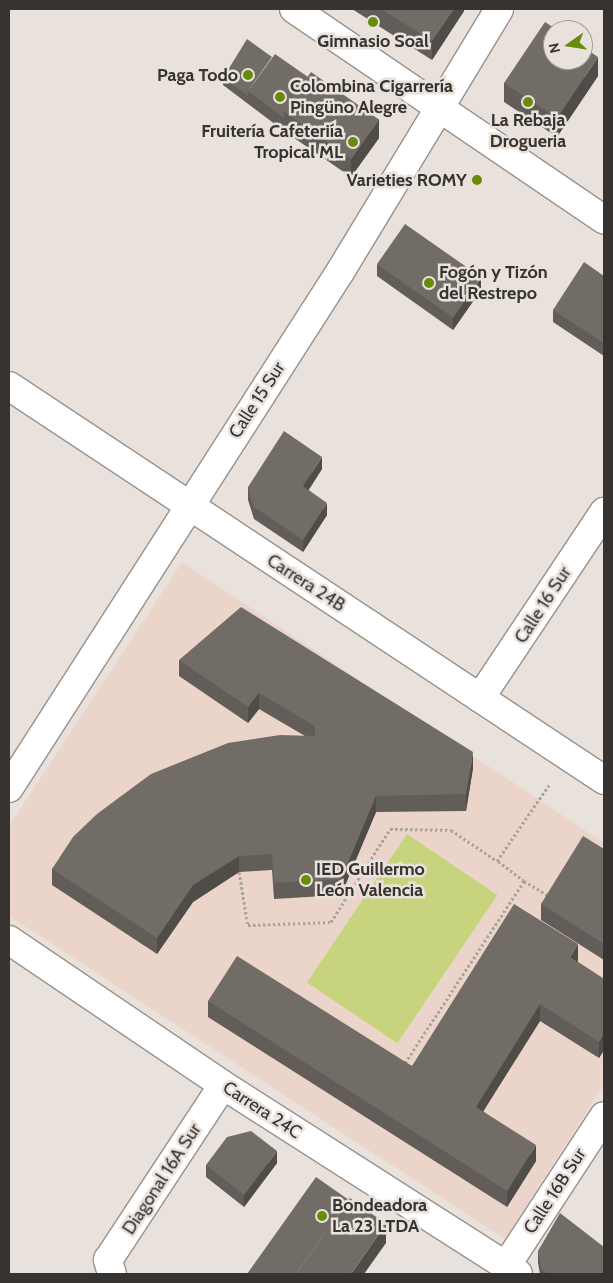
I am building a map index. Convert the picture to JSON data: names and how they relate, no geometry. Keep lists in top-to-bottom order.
{
  "streets": {
    "street": [
      "Calle 15 Sur",
      "Carrera 24B",
      "Calle 16 Sur",
      "Carrera 24C",
      "Diagonal 16A Sur",
      "Calle 16B Sur"
    ]
  },
  "crossings": [
    ["Calle 15 Sur", "Carrera 24B"],
    ["Carrera 24B", "Calle 16 Sur"],
    ["Carrera 24C", "Diagonal 16A Sur"],
    ["Carrera 24C", "Calle 16B Sur"]
  ],
  "places": [
    "Gimnasio Soal",
    "Paga Todo",
    "Colombina Cigarrería Pingüno Alegre",
    "La Rebaja Drogueria",
    "Fruitería Cafeteriía Tropical ML",
    "Varieties ROMY",
    "Fogón y Tizón del Restrepo",
    "IED Guillermo León Valencia",
    "Bondeadora La 23 LTDA"
  ],
  "north": "left"
}
